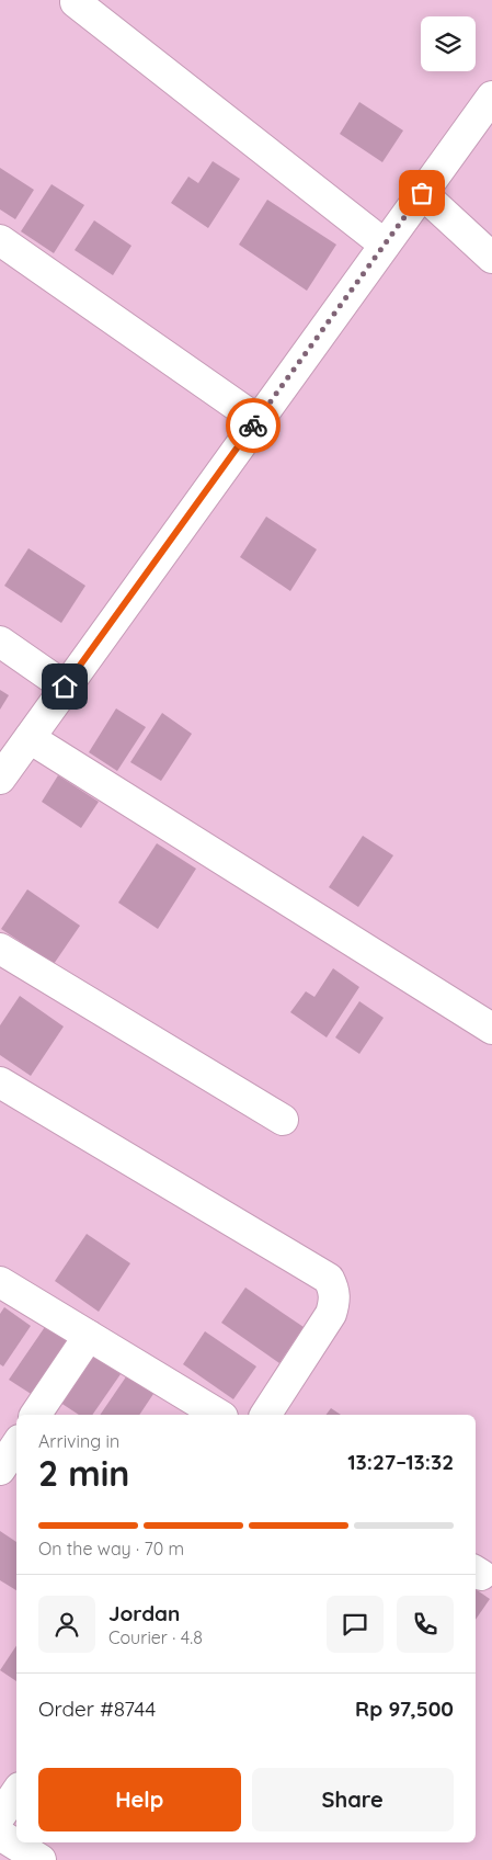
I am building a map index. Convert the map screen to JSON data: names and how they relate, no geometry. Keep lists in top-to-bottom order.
{
  "page": {
    "heading": ["2 min", "Arriving in", "13:27–13:32"],
    "panel": [
      "Jordan",
      "Courier · 4.8",
      "Order #8744",
      "Rp 97,500"
    ],
    "bar": "On the way · 70 m",
    "buttons": ["Help", "Share"]
  }
}
